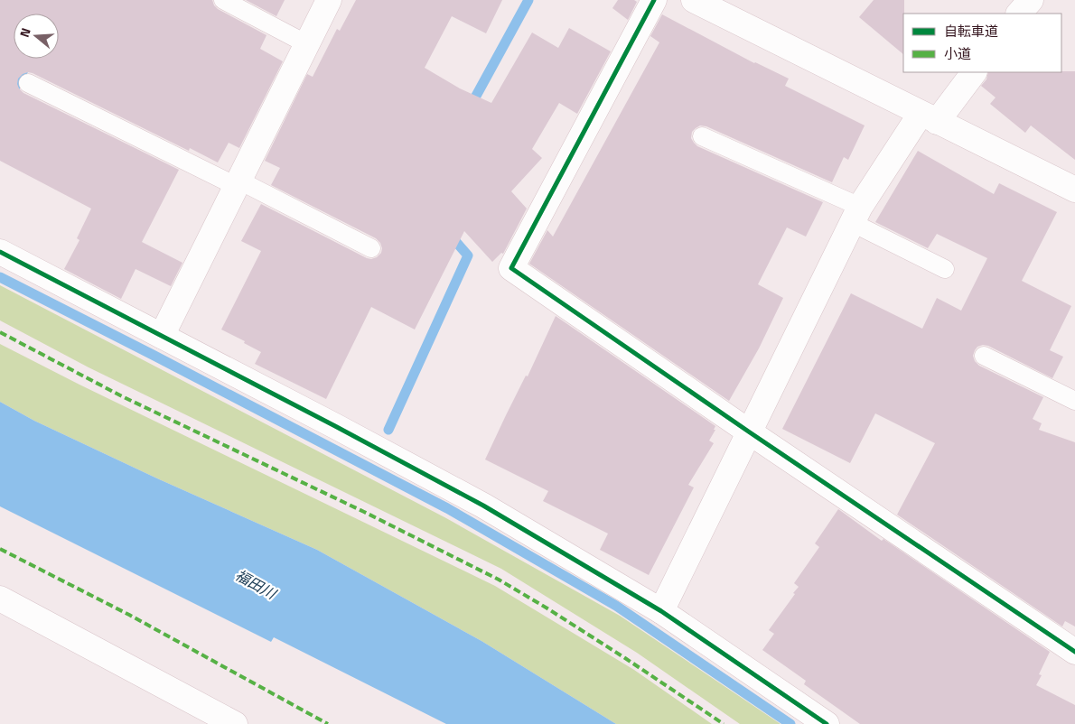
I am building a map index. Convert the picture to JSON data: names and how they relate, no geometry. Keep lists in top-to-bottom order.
{
  "water": ["福田川"],
  "legend": ["自転車道", "小道"],
  "north": "left"
}
